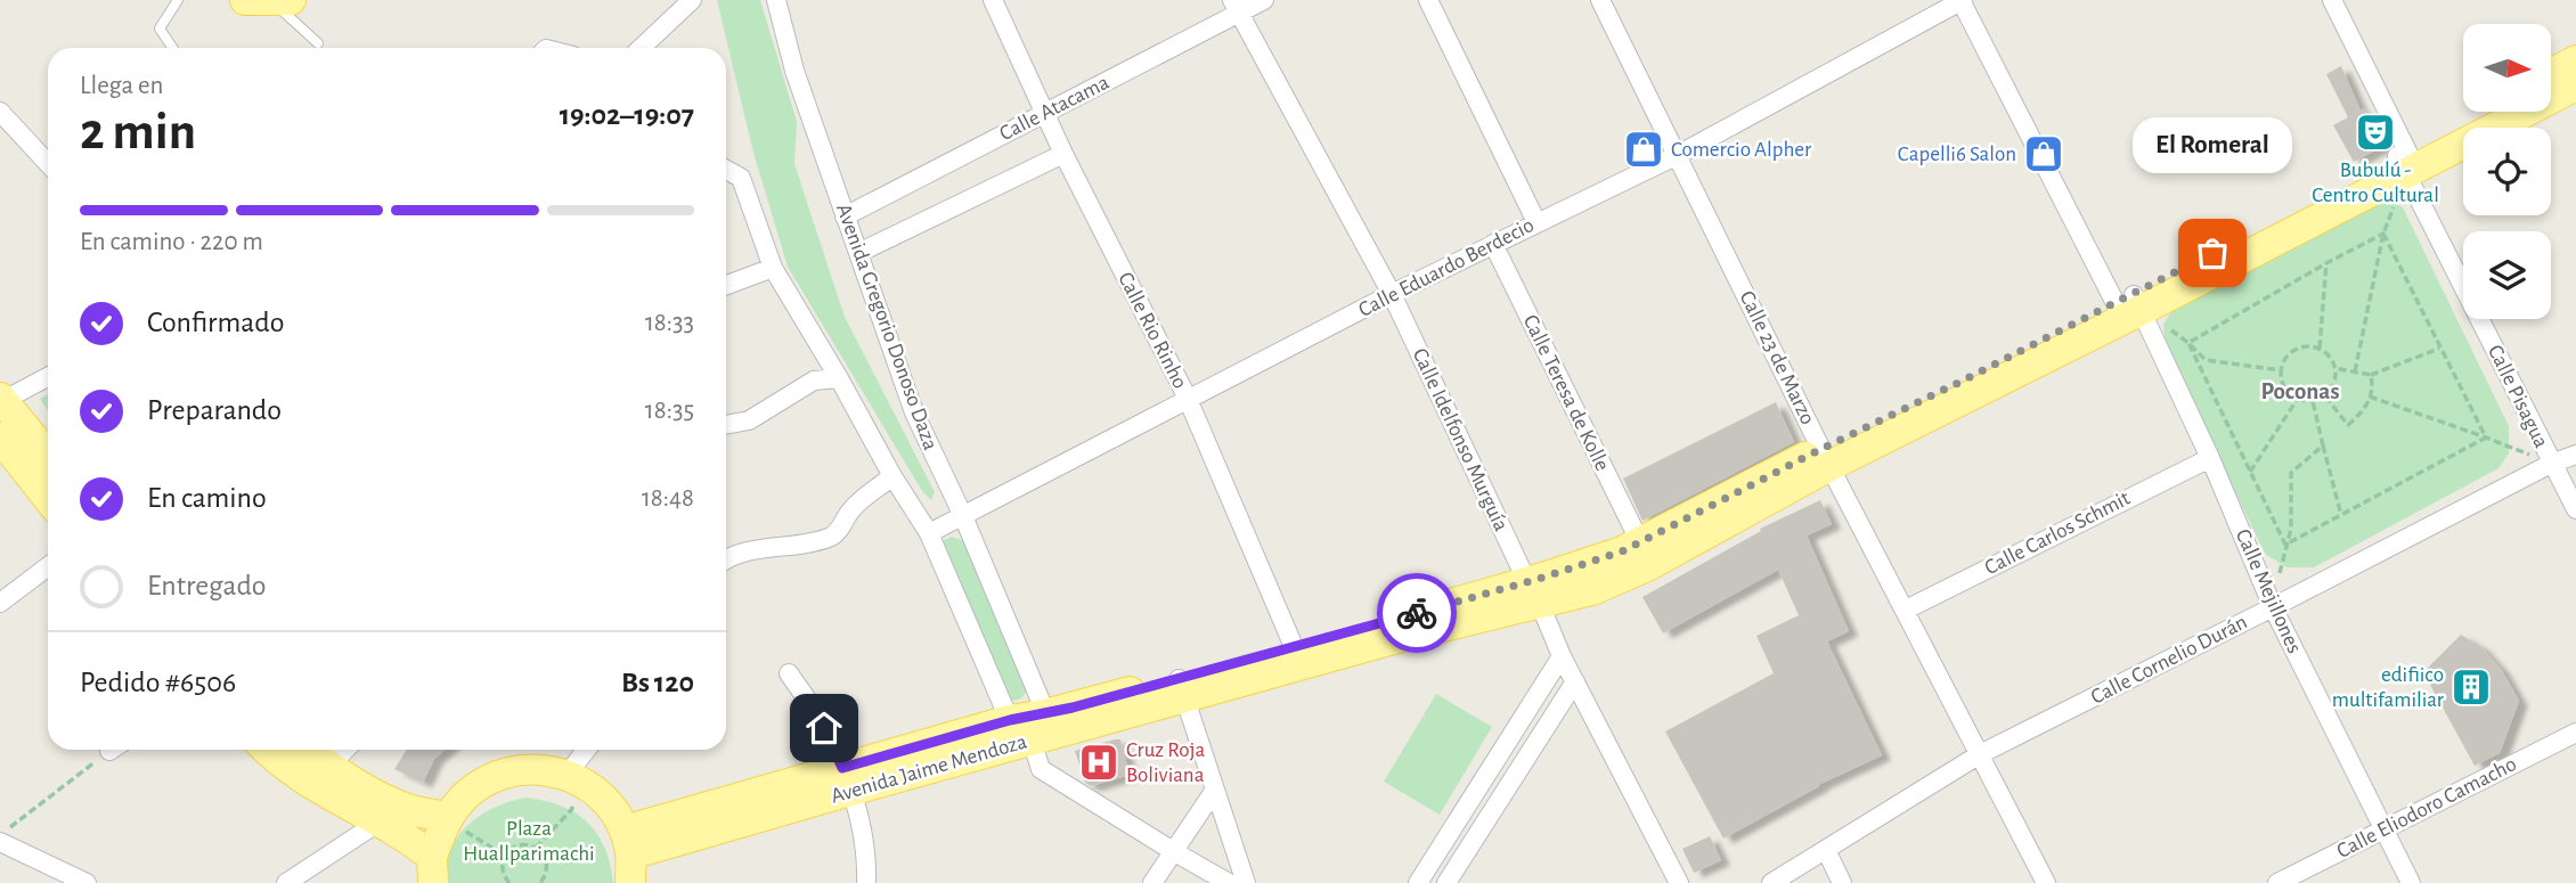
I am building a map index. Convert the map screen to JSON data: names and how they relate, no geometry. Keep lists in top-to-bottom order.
{
  "streets": {
    "main road": ["Avenida Jaime Mendoza"],
    "street": [
      "Calle Atacama",
      "Calle Eduardo Berdecio",
      "Avenida Gregorio Donoso Daza",
      "Calle Rio Rinho",
      "Calle 23 de Marzo",
      "Calle Teresa de Kolle",
      "Calle Pisagua",
      "Calle Idelfonso Murguía",
      "Calle Carlos Schmit",
      "Calle Mejillones",
      "Calle Cornelio Durán",
      "Calle Eliodoro Camacho"
    ]
  },
  "crossings": [
    ["Calle Atacama", "Avenida Gregorio Donoso Daza"],
    ["Calle Atacama", "Calle Rio Rinho"],
    ["Calle Atacama", "Calle Idelfonso Murguía"],
    ["Calle Eduardo Berdecio", "Avenida Gregorio Donoso Daza"],
    ["Calle Eduardo Berdecio", "Calle Rio Rinho"],
    ["Calle Eduardo Berdecio", "Calle 23 de Marzo"],
    ["Calle Eduardo Berdecio", "Calle Teresa de Kolle"],
    ["Calle Eduardo Berdecio", "Calle Idelfonso Murguía"],
    ["Calle Eduardo Berdecio", "Calle Mejillones"],
    ["Avenida Gregorio Donoso Daza", "Avenida Jaime Mendoza"],
    ["Calle Rio Rinho", "Avenida Jaime Mendoza"],
    ["Calle 23 de Marzo", "Calle Carlos Schmit"],
    ["Calle 23 de Marzo", "Calle Cornelio Durán"],
    ["Calle 23 de Marzo", "Avenida Jaime Mendoza"],
    ["Calle Teresa de Kolle", "Avenida Jaime Mendoza"],
    ["Calle Pisagua", "Calle Cornelio Durán"],
    ["Calle Pisagua", "Avenida Jaime Mendoza"],
    ["Calle Idelfonso Murguía", "Avenida Jaime Mendoza"],
    ["Calle Carlos Schmit", "Calle Mejillones"],
    ["Calle Mejillones", "Calle Cornelio Durán"],
    ["Calle Mejillones", "Avenida Jaime Mendoza"],
    ["Calle Mejillones", "Calle Eliodoro Camacho"]
  ],
  "districts": ["Poconas"],
  "parks": ["Plaza Huallparimachi"],
  "places": {
    "theatre": ["Bubulú - Centro Cultural"],
    "shop": ["Comercio Alpher", "Capelli6 Salon"],
    "other": ["El Romeral"],
    "building": ["edifiico multifamiliar"],
    "hospital": ["Cruz Roja Boliviana"]
  },
  "north": "right",
  "page": {
    "heading": ["2 min", "Llega en", "19:02–19:07"],
    "panel": ["Pedido #6506", "Bs 120"],
    "bubble": "El Romeral",
    "bar": "En camino · 220 m",
    "list": [
      ["Confirmado", "18:33"],
      ["Preparando", "18:35"],
      ["En camino", "18:48"],
      "Entregado"
    ]
  }
}
